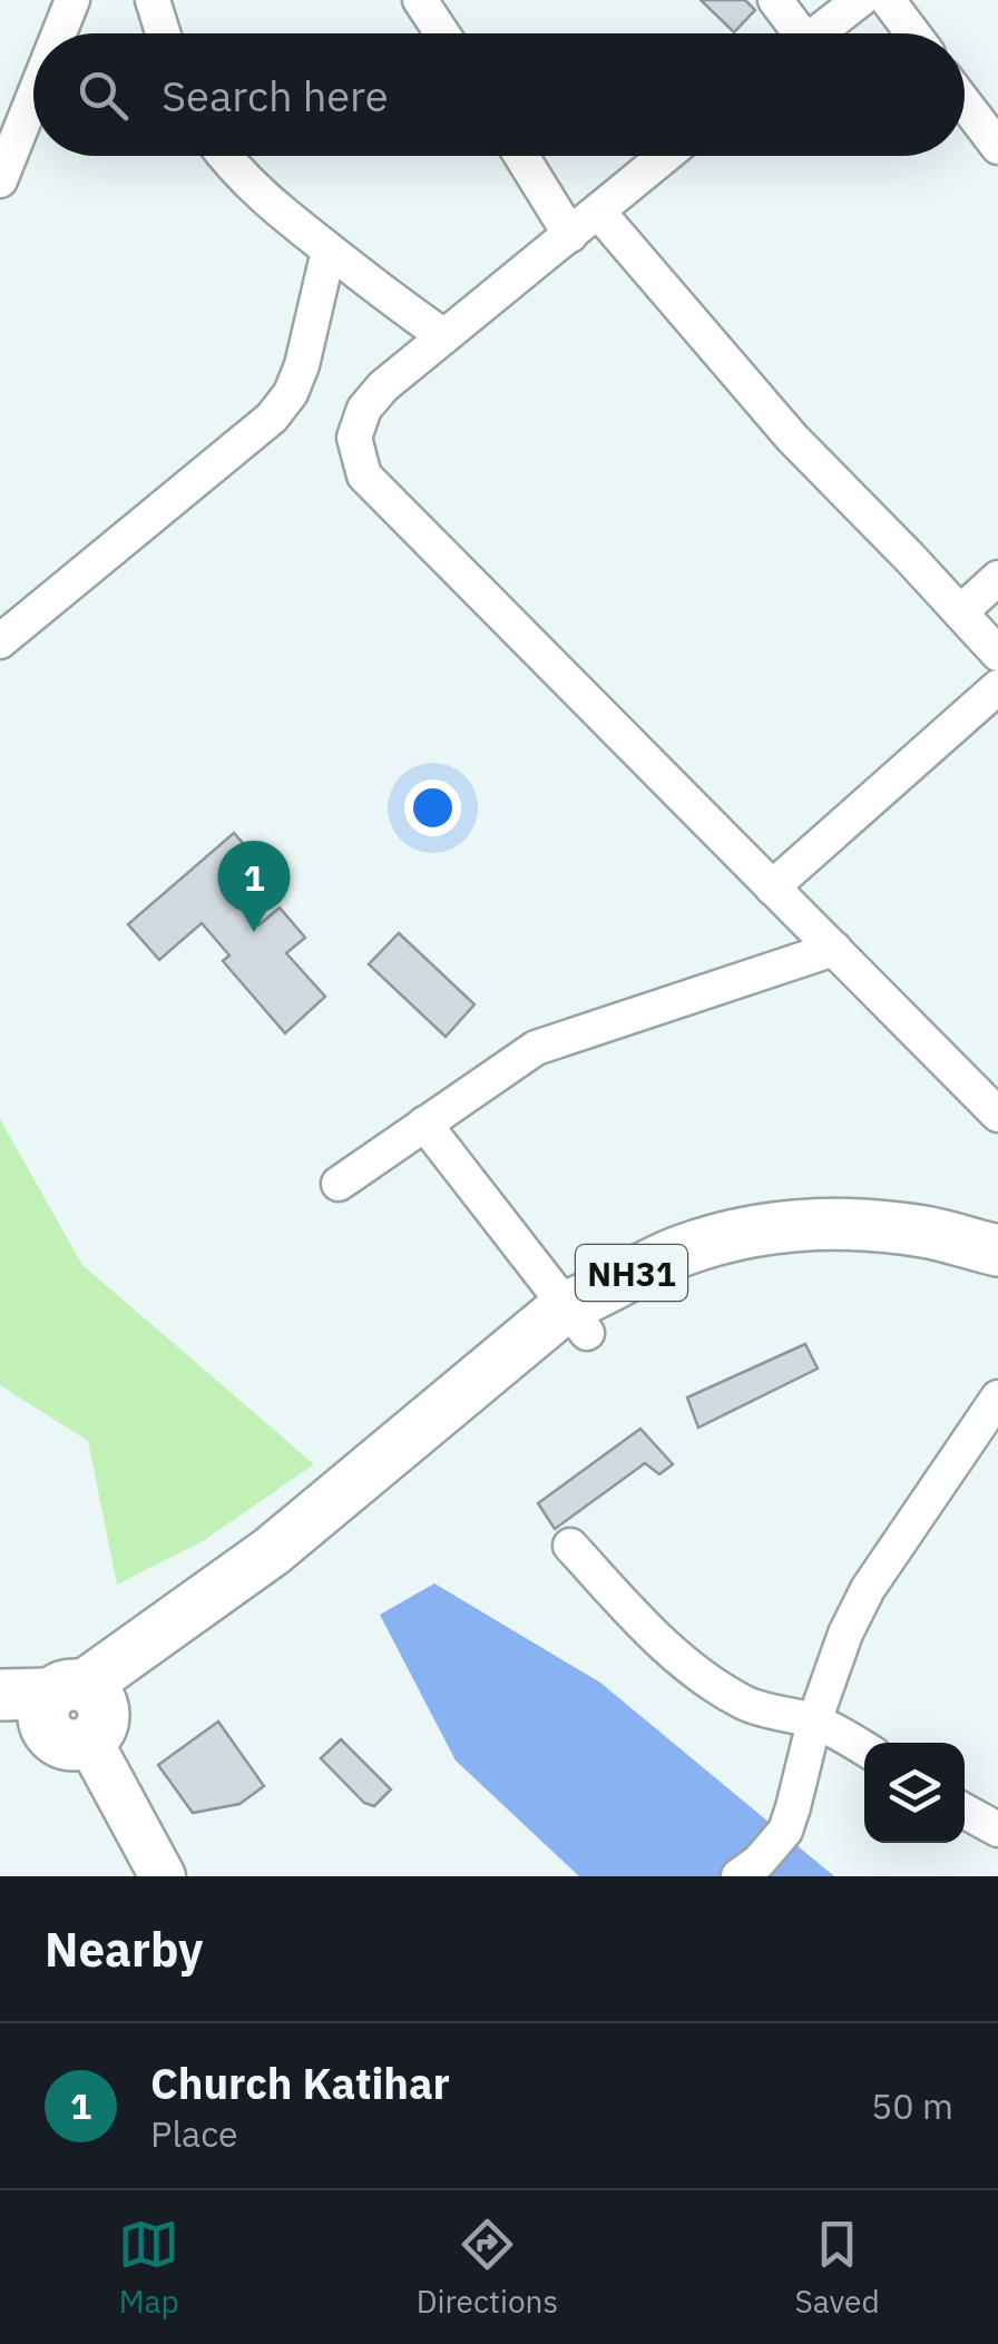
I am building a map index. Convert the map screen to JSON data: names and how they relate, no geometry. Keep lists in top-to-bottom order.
{
  "streets": {
    "highway": ["NH31"]
  },
  "page": {
    "search": "Search here",
    "pins": "1",
    "heading": "Nearby",
    "list": [
      {
        "mark": "1",
        "name": "Church Katihar",
        "note": "Place",
        "value": "50 m"
      }
    ],
    "nav": ["Map", "Directions", "Saved"]
  }
}
